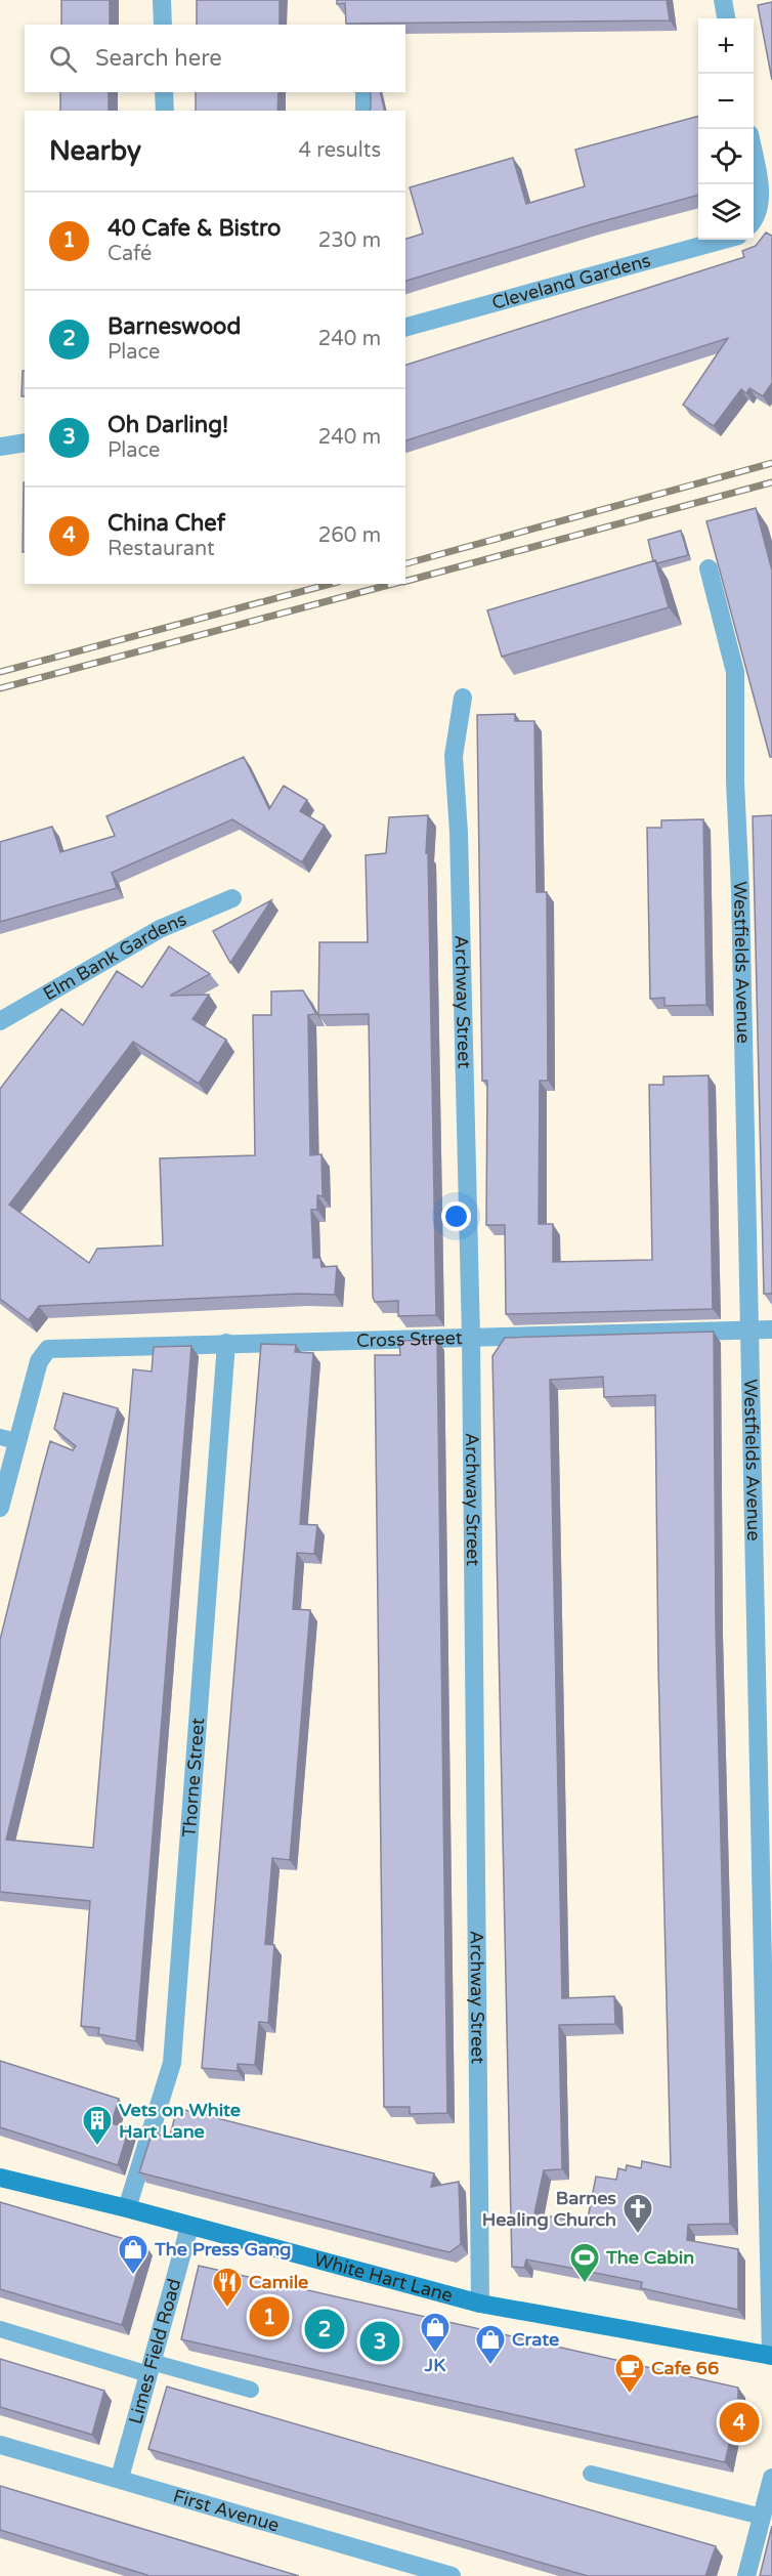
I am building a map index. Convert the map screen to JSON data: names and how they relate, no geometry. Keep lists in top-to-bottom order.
{
  "streets": {
    "street": [
      "Cleveland Gardens",
      "Elm Bank Gardens",
      "Westfields Avenue",
      "Archway Street",
      "Cross Street",
      "Thorne Street",
      "White Hart Lane",
      "Limes Field Road",
      "First Avenue"
    ]
  },
  "crossings": [
    ["Westfields Avenue", "Cross Street"],
    ["Westfields Avenue", "White Hart Lane"],
    ["Archway Street", "Cross Street"],
    ["Archway Street", "White Hart Lane"],
    ["Cross Street", "Thorne Street"],
    ["Thorne Street", "White Hart Lane"],
    ["White Hart Lane", "Limes Field Road"],
    ["Limes Field Road", "First Avenue"]
  ],
  "places": {
    "building": ["Vets on White Hart Lane"],
    "church": ["Barnes Healing Church"],
    "shop": ["The Press Gang", "JK", "Crate"],
    "sports": ["The Cabin"],
    "restaurant": ["Camile"],
    "cafe": ["Cafe 66"]
  },
  "page": {
    "map_buttons": ["+", "−"],
    "search": "Search here",
    "heading": ["Nearby", "4 results"],
    "list": [
      {
        "mark": "1",
        "name": "40 Cafe & Bistro",
        "note": "Café",
        "value": "230 m"
      },
      {
        "mark": "2",
        "name": "Barneswood",
        "note": "Place",
        "value": "240 m"
      },
      {
        "mark": "3",
        "name": "Oh Darling!",
        "note": "Place",
        "value": "240 m"
      },
      {
        "mark": "4",
        "name": "China Chef",
        "note": "Restaurant",
        "value": "260 m"
      }
    ],
    "pins": [
      "1",
      "2",
      "3",
      "4"
    ]
  }
}
